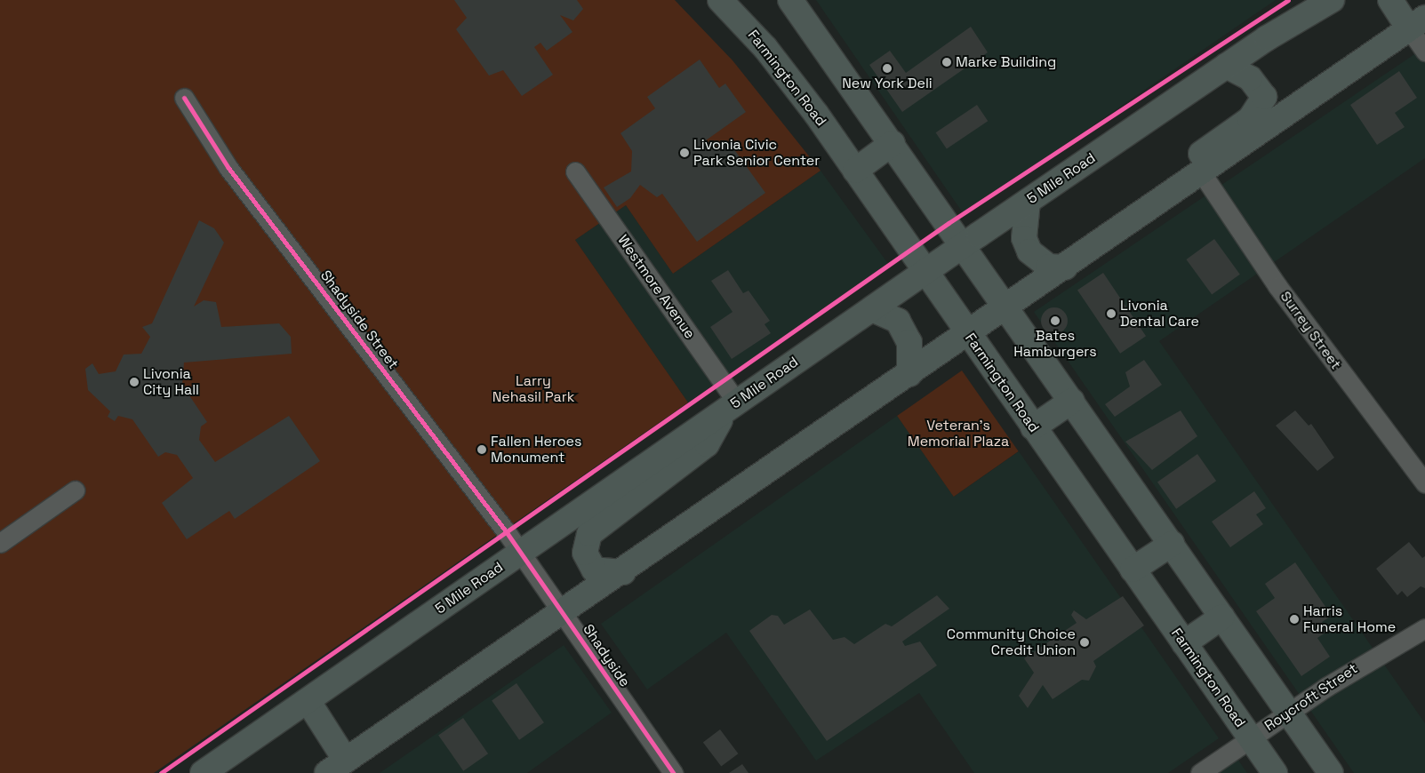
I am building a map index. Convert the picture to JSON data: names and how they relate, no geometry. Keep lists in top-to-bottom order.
{
  "streets": {
    "main road": ["Farmington Road", "5 Mile Road"],
    "street": [
      "Westmore Avenue",
      "Shadyside Street",
      "Surrey Street",
      "Shadyside",
      "Roycroft Street"
    ]
  },
  "crossings": [
    ["Farmington Road", "5 Mile Road"],
    ["Farmington Road", "Roycroft Street"],
    ["5 Mile Road", "Westmore Avenue"],
    ["5 Mile Road", "Shadyside Street"],
    ["5 Mile Road", "Shadyside"],
    ["Shadyside Street", "Shadyside"]
  ],
  "parks": ["Larry Nehasil Park", "Veteran's Memorial Plaza"],
  "places": [
    "Marke Building",
    "New York Deli",
    "Livonia Civic Park Senior Center",
    "Livonia Dental Care",
    "Bates Hamburgers",
    "Livonia City Hall",
    "Fallen Heroes Monument",
    "Harris Funeral Home",
    "Community Choice Credit Union"
  ]
}
